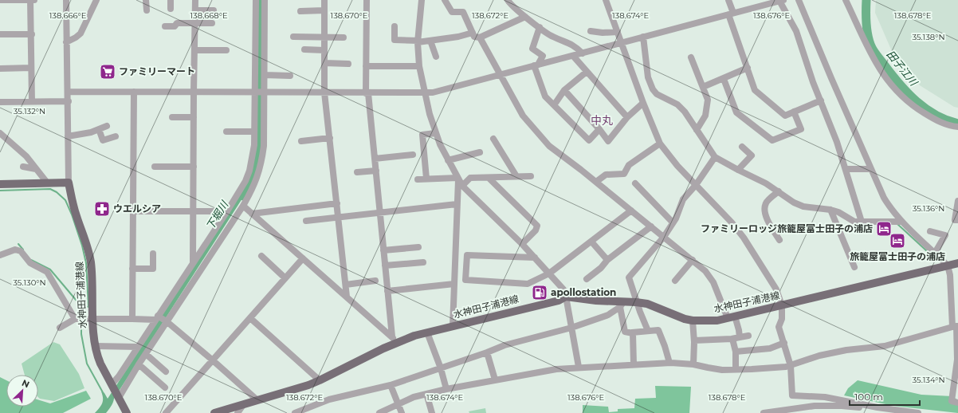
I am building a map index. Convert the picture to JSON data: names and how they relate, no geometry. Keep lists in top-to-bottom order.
{
  "streets": {
    "main road": ["水神田子浦港線"]
  },
  "districts": ["中丸"],
  "water": ["田子江川", "下堀川"],
  "places": {
    "supermarket": ["ファミリーマート"],
    "pharmacy": ["ウエルシア"],
    "hotel": ["ファミリーロッジ旅籠屋富士田子の浦店", "旅籠屋富士田子の浦店"],
    "fuel station": ["apollostation"]
  },
  "scale_bar": "100 m",
  "north": "top right",
  "coordinates": [
    "138.666°E",
    "138.668°E",
    "138.670°E",
    "138.672°E",
    "138.674°E",
    "138.676°E",
    "138.678°E",
    "35.138°N",
    "35.132°N",
    "35.136°N",
    "35.130°N",
    "35.134°N"
  ]
}
